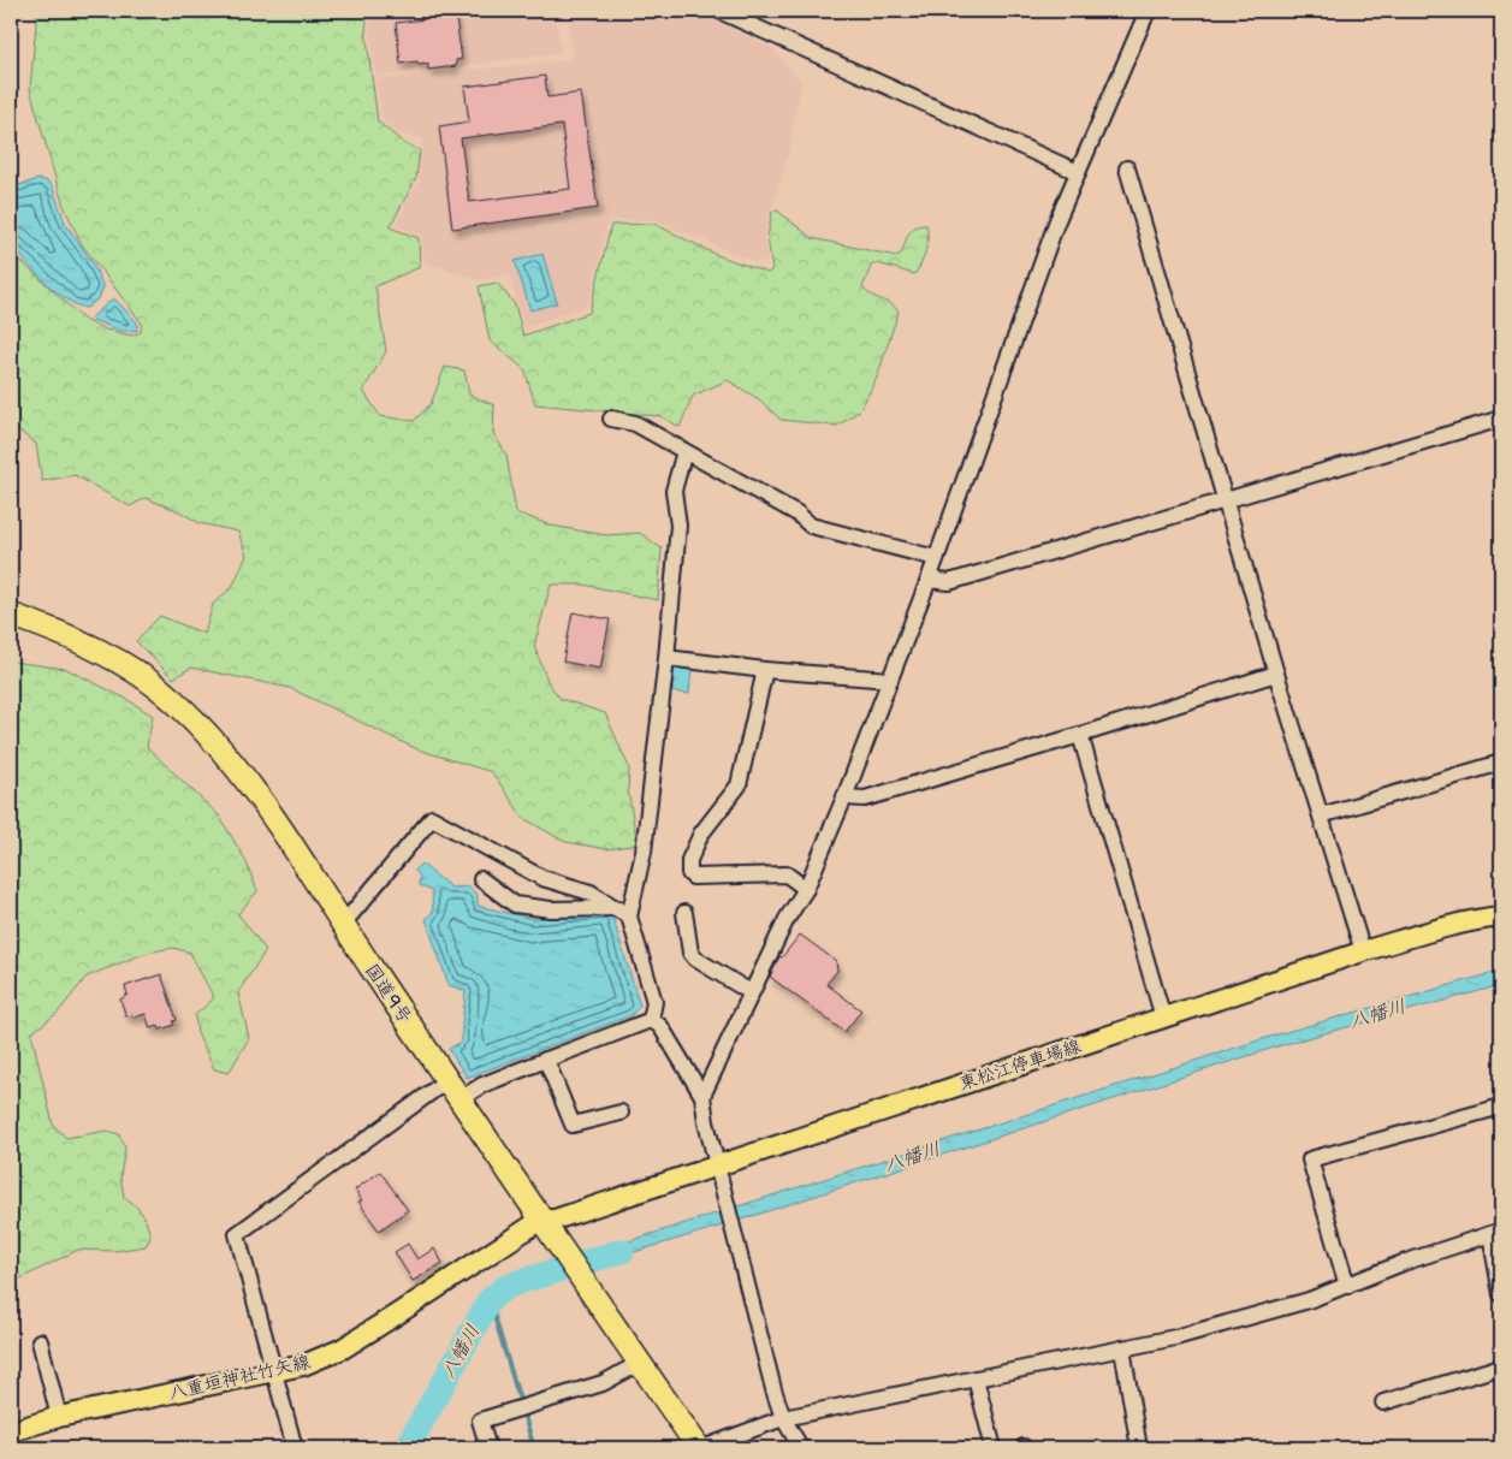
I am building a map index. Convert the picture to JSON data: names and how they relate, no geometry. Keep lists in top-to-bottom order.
{
  "streets": {
    "highway": ["国道9号"],
    "main road": ["東松江停車場線", "八重垣神社竹矢線"]
  },
  "crossings": [
    ["国道9号", "東松江停車場線"],
    ["国道9号", "八重垣神社竹矢線"],
    ["東松江停車場線", "八重垣神社竹矢線"]
  ],
  "water": ["八幡川"]
}
